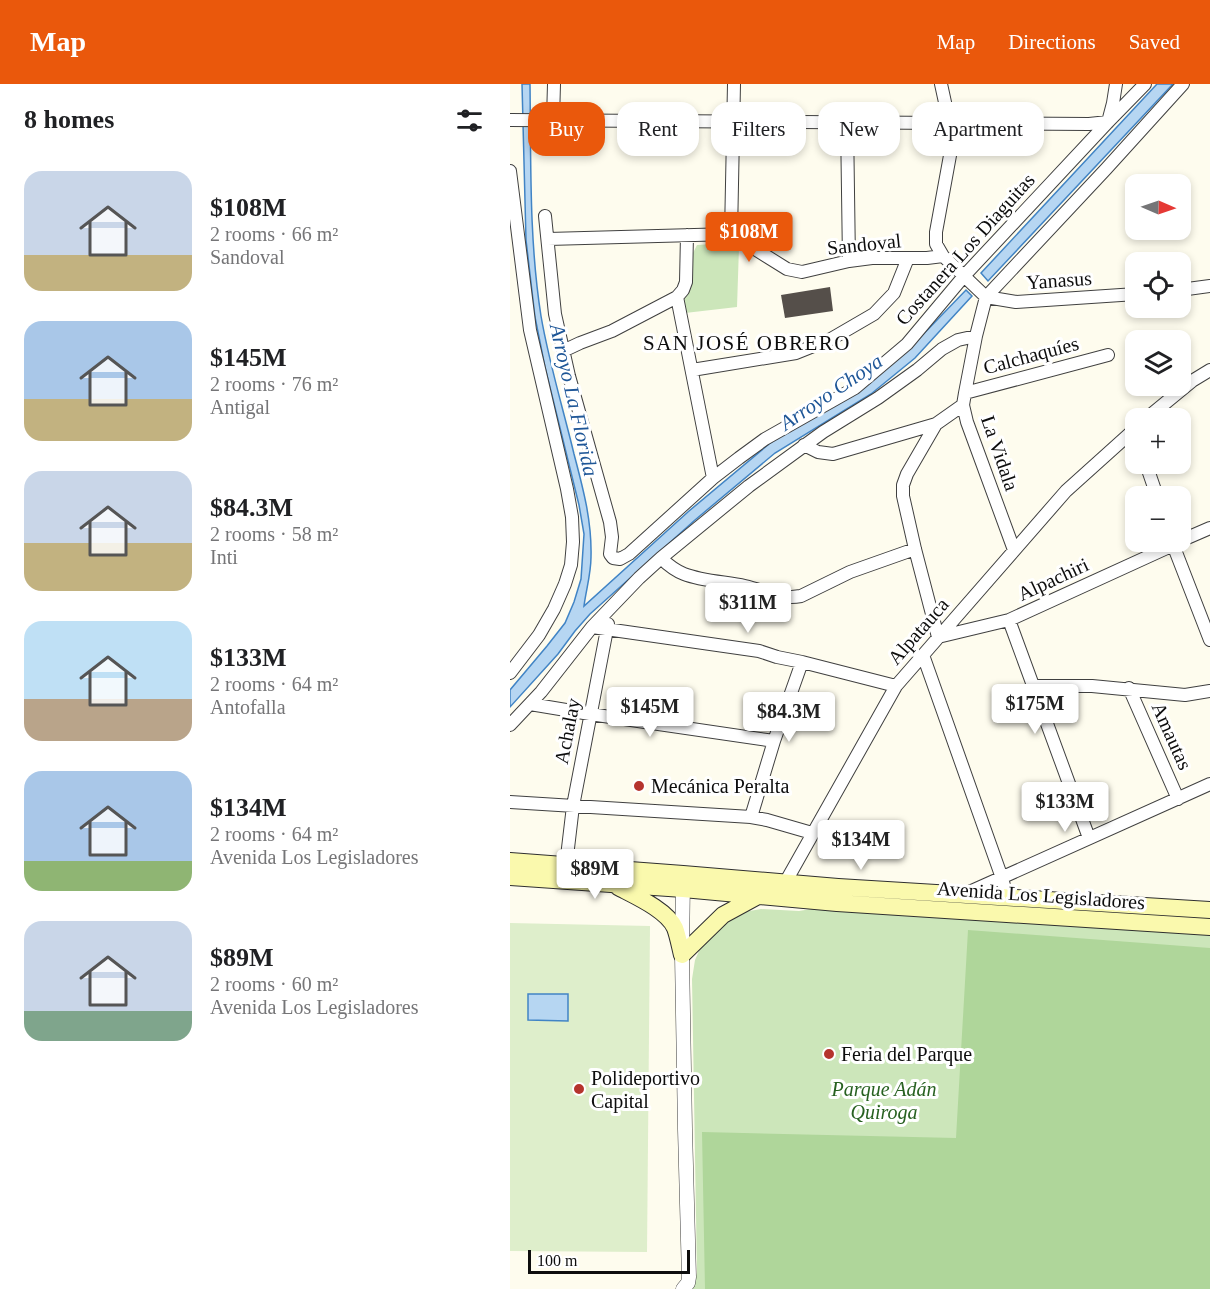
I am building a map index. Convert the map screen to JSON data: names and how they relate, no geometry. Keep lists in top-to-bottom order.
{
  "streets": {
    "main road": ["Avenida Los Legisladores"],
    "street": [
      "Sandoval",
      "Costanera Los Diaguitas",
      "Yanasus",
      "Calchaquíes",
      "La Vidala",
      "Alpachiri",
      "Alpatauca",
      "Achalay",
      "Amautas"
    ]
  },
  "crossings": [
    ["Costanera Los Diaguitas", "Yanasus"],
    ["Costanera Los Diaguitas", "La Vidala"],
    ["Yanasus", "La Vidala"],
    ["Calchaquíes", "La Vidala"],
    ["La Vidala", "Alpatauca"],
    ["Alpachiri", "Alpatauca"],
    ["Alpatauca", "Avenida Los Legisladores"],
    ["Achalay", "Avenida Los Legisladores"]
  ],
  "districts": ["SAN JOSÉ OBRERO"],
  "water": ["Arroyo Choya", "Arroyo La Florida"],
  "parks": ["Parque Adán Quiroga"],
  "places": ["Mecánica Peralta", "Feria del Parque", "Polideportivo Capital"],
  "scale_bar": "100 m",
  "north": "right",
  "page": {
    "header": "Map",
    "nav": ["Map", "Directions", "Saved"],
    "heading": "8 homes",
    "chip": [
      "Buy",
      "Rent",
      "Filters",
      "New",
      "Apartment"
    ],
    "list": [
      {
        "name": "$108M",
        "note": "2 rooms · 66 m² · Sandoval"
      },
      {
        "name": "$145M",
        "note": "2 rooms · 76 m² · Antigal"
      },
      {
        "name": "$84.3M",
        "note": "2 rooms · 58 m² · Inti"
      },
      {
        "name": "$133M",
        "note": "2 rooms · 64 m² · Antofalla"
      },
      {
        "name": "$134M",
        "note": "2 rooms · 64 m² · Avenida Los Legisladores"
      },
      {
        "name": "$89M",
        "note": "2 rooms · 60 m² · Avenida Los Legisladores"
      }
    ],
    "map_buttons": ["+", "−"],
    "price": [
      "$108M",
      "$311M",
      "$175M",
      "$145M",
      "$84.3M",
      "$133M",
      "$134M",
      "$89M"
    ],
    "scale": "100 m"
  }
}
